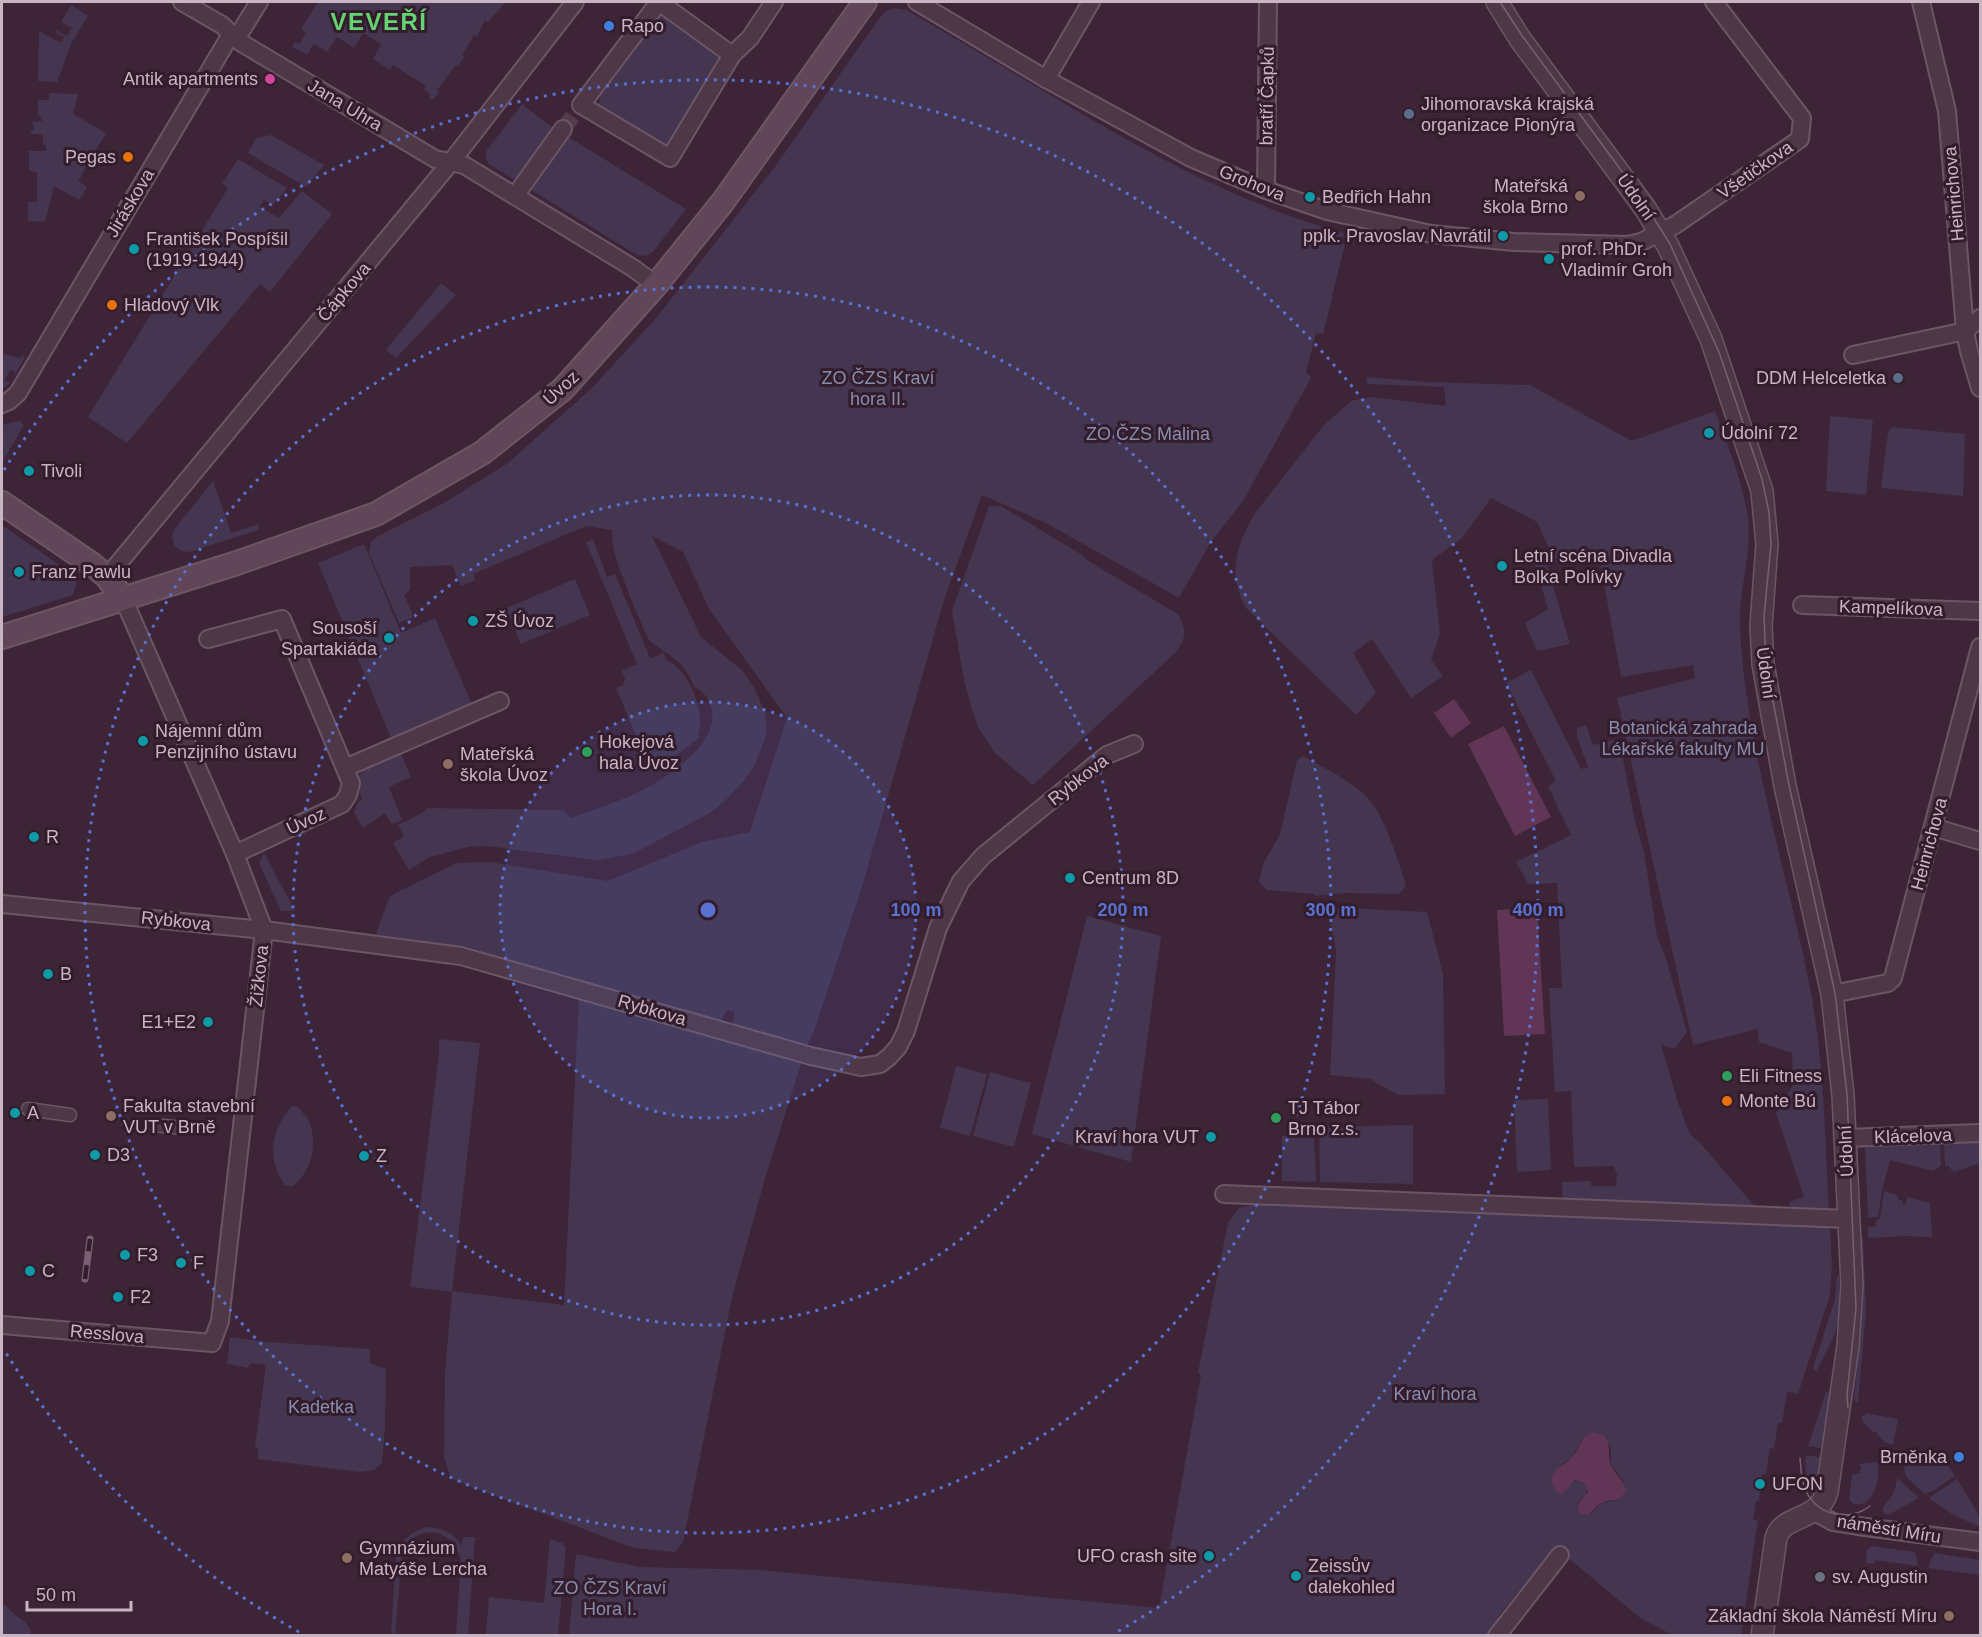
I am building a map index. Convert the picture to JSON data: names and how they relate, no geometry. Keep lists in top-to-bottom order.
{
  "streets": {
    "main road": ["Úvoz"],
    "street": [
      "bratří Čapků",
      "Jana Uhra",
      "Všetičkova",
      "Grohova",
      "Heinrichova",
      "Údolní",
      "Jiráskova",
      "Čápkova",
      "Kampelíkova",
      "Rybkova",
      "Žižkova",
      "Klácelova",
      "Resslova",
      "náměstí Míru"
    ]
  },
  "crossings": [
    ["bratří Čapků", "Grohova"],
    ["Jana Uhra", "Jiráskova"],
    ["Jana Uhra", "Čápkova"],
    ["Jana Uhra", "Úvoz"],
    ["Všetičkova", "Grohova"],
    ["Všetičkova", "Údolní"],
    ["Grohova", "Údolní"],
    ["Heinrichova", "Údolní"],
    ["Údolní", "Klácelova"],
    ["Údolní", "náměstí Míru"],
    ["Úvoz", "Žižkova"],
    ["Rybkova", "Žižkova"],
    ["Žižkova", "Resslova"]
  ],
  "districts": ["VEVEŘÍ"],
  "parks": [
    "ZO ČZS Kraví hora II.",
    "ZO ČZS Malina",
    "Botanická zahrada Lékařské fakulty MU",
    "Kraví hora",
    "Kadetka",
    "ZO ČZS Kraví Hora I."
  ],
  "places": [
    "Rapo",
    "Antik apartments",
    "Jihomoravská krajská organizace Pionýra",
    "Pegas",
    "Mateřská škola Brno",
    "Bedřich Hahn",
    "pplk. Pravoslav Navrátil",
    "František Pospíšil (1919-1944)",
    "prof. PhDr. Vladimír Groh",
    "Hladový Vlk",
    "DDM Helceletka",
    "Údolní 72",
    "Tivoli",
    "Letní scéna Divadla Bolka Polívky",
    "Franz Pawlu",
    "ZŠ Úvoz",
    "Sousoší Spartakiáda",
    "Nájemní dům Penzijního ústavu",
    "Hokejová hala Úvoz",
    "Mateřská škola Úvoz",
    "R",
    "Centrum 8D",
    "B",
    "E1+E2",
    "Eli Fitness",
    "Monte Bú",
    "A",
    "Fakulta stavební VUT v Brně",
    "TJ Tábor Brno z.s.",
    "Kraví hora VUT",
    "D3",
    "Z",
    "F3",
    "F",
    "C",
    "F2",
    "Brněnka",
    "UFON",
    "UFO crash site",
    "Gymnázium Matyáše Lercha",
    "Zeissův dalekohled",
    "sv. Augustin",
    "Základní škola Náměstí Míru"
  ],
  "scale_bar": "50 m",
  "rings": [
    "100 m",
    "200 m",
    "300 m",
    "400 m"
  ]
}
